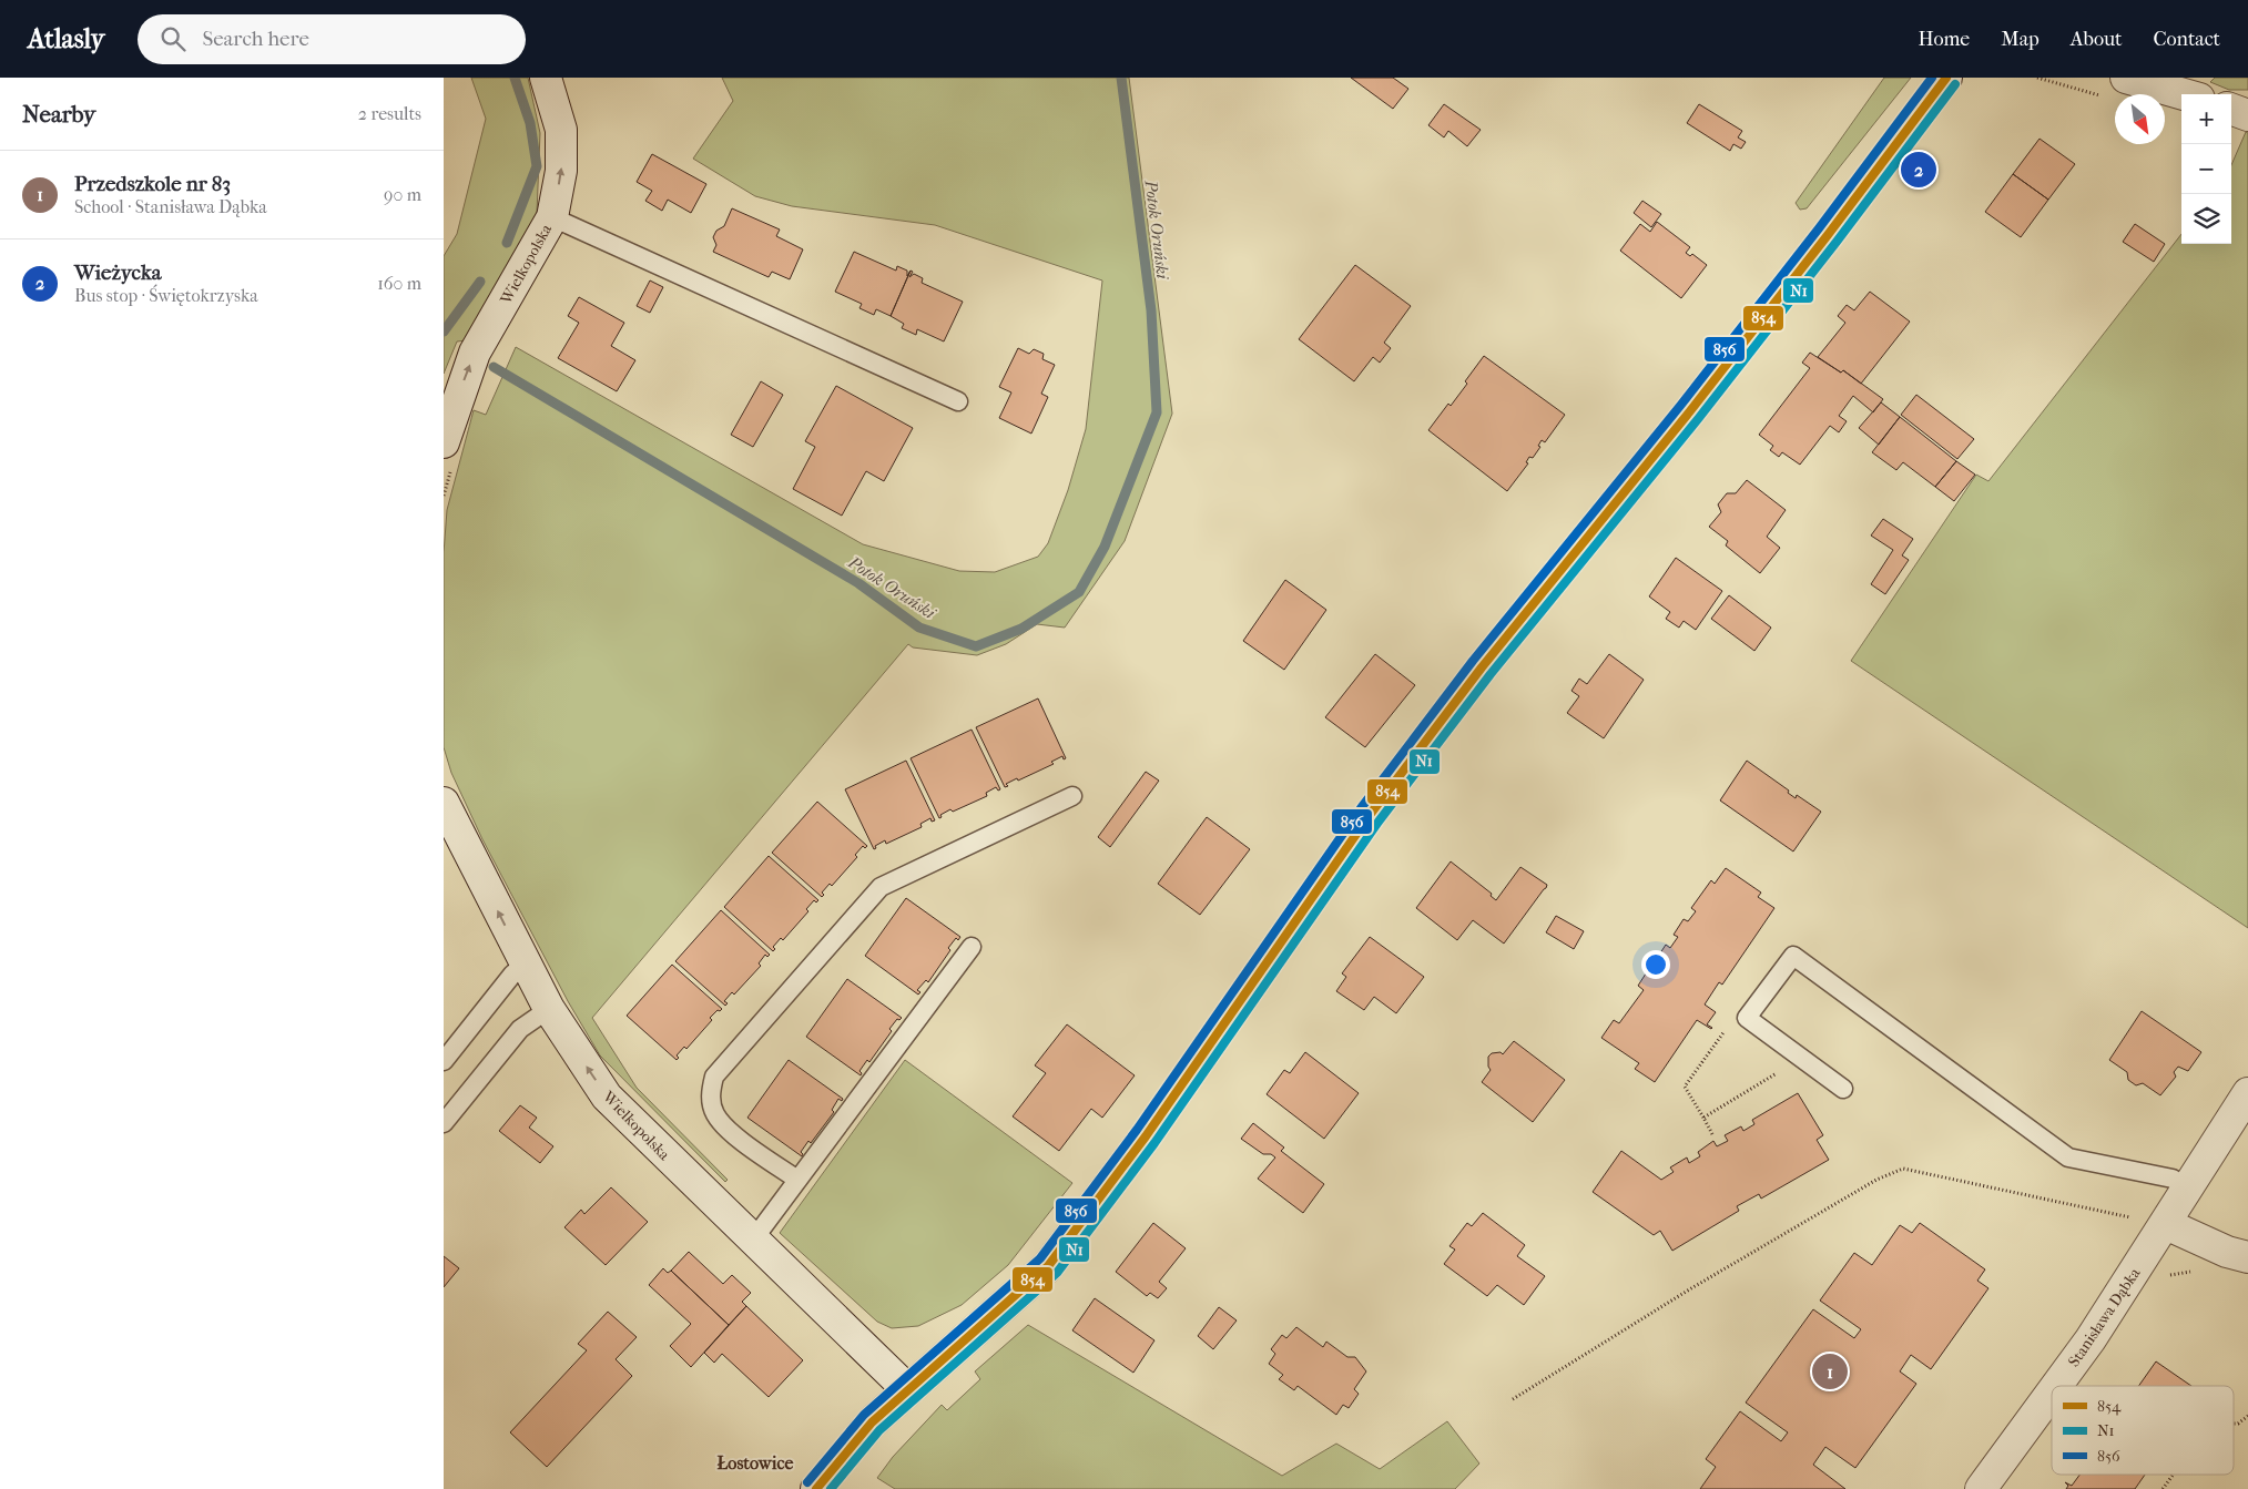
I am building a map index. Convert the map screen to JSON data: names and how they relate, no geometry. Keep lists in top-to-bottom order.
{
  "streets": {
    "street": ["Wielkopolska", "Stanisława Dąbka"]
  },
  "one_way": ["Wielkopolska"],
  "districts": ["Łostowice"],
  "water": ["Potok Oruński"],
  "lines": ["transit line 854", "transit line 856", "transit line N1"],
  "legend": ["854", "N1", "856"],
  "north": "bottom right",
  "page": {
    "header": "Atlasly",
    "search": "Search here",
    "nav": [
      "Home",
      "Map",
      "About",
      "Contact"
    ],
    "heading": ["Nearby", "2 results"],
    "map_buttons": ["+", "−"],
    "list": [
      {
        "mark": "1",
        "name": "Przedszkole nr 83",
        "note": "School · Stanisława Dąbka",
        "value": "90 m"
      },
      {
        "mark": "2",
        "name": "Wieżycka",
        "note": "Bus stop · Świętokrzyska",
        "value": "160 m"
      }
    ],
    "pins": ["2", "1"]
  }
}
